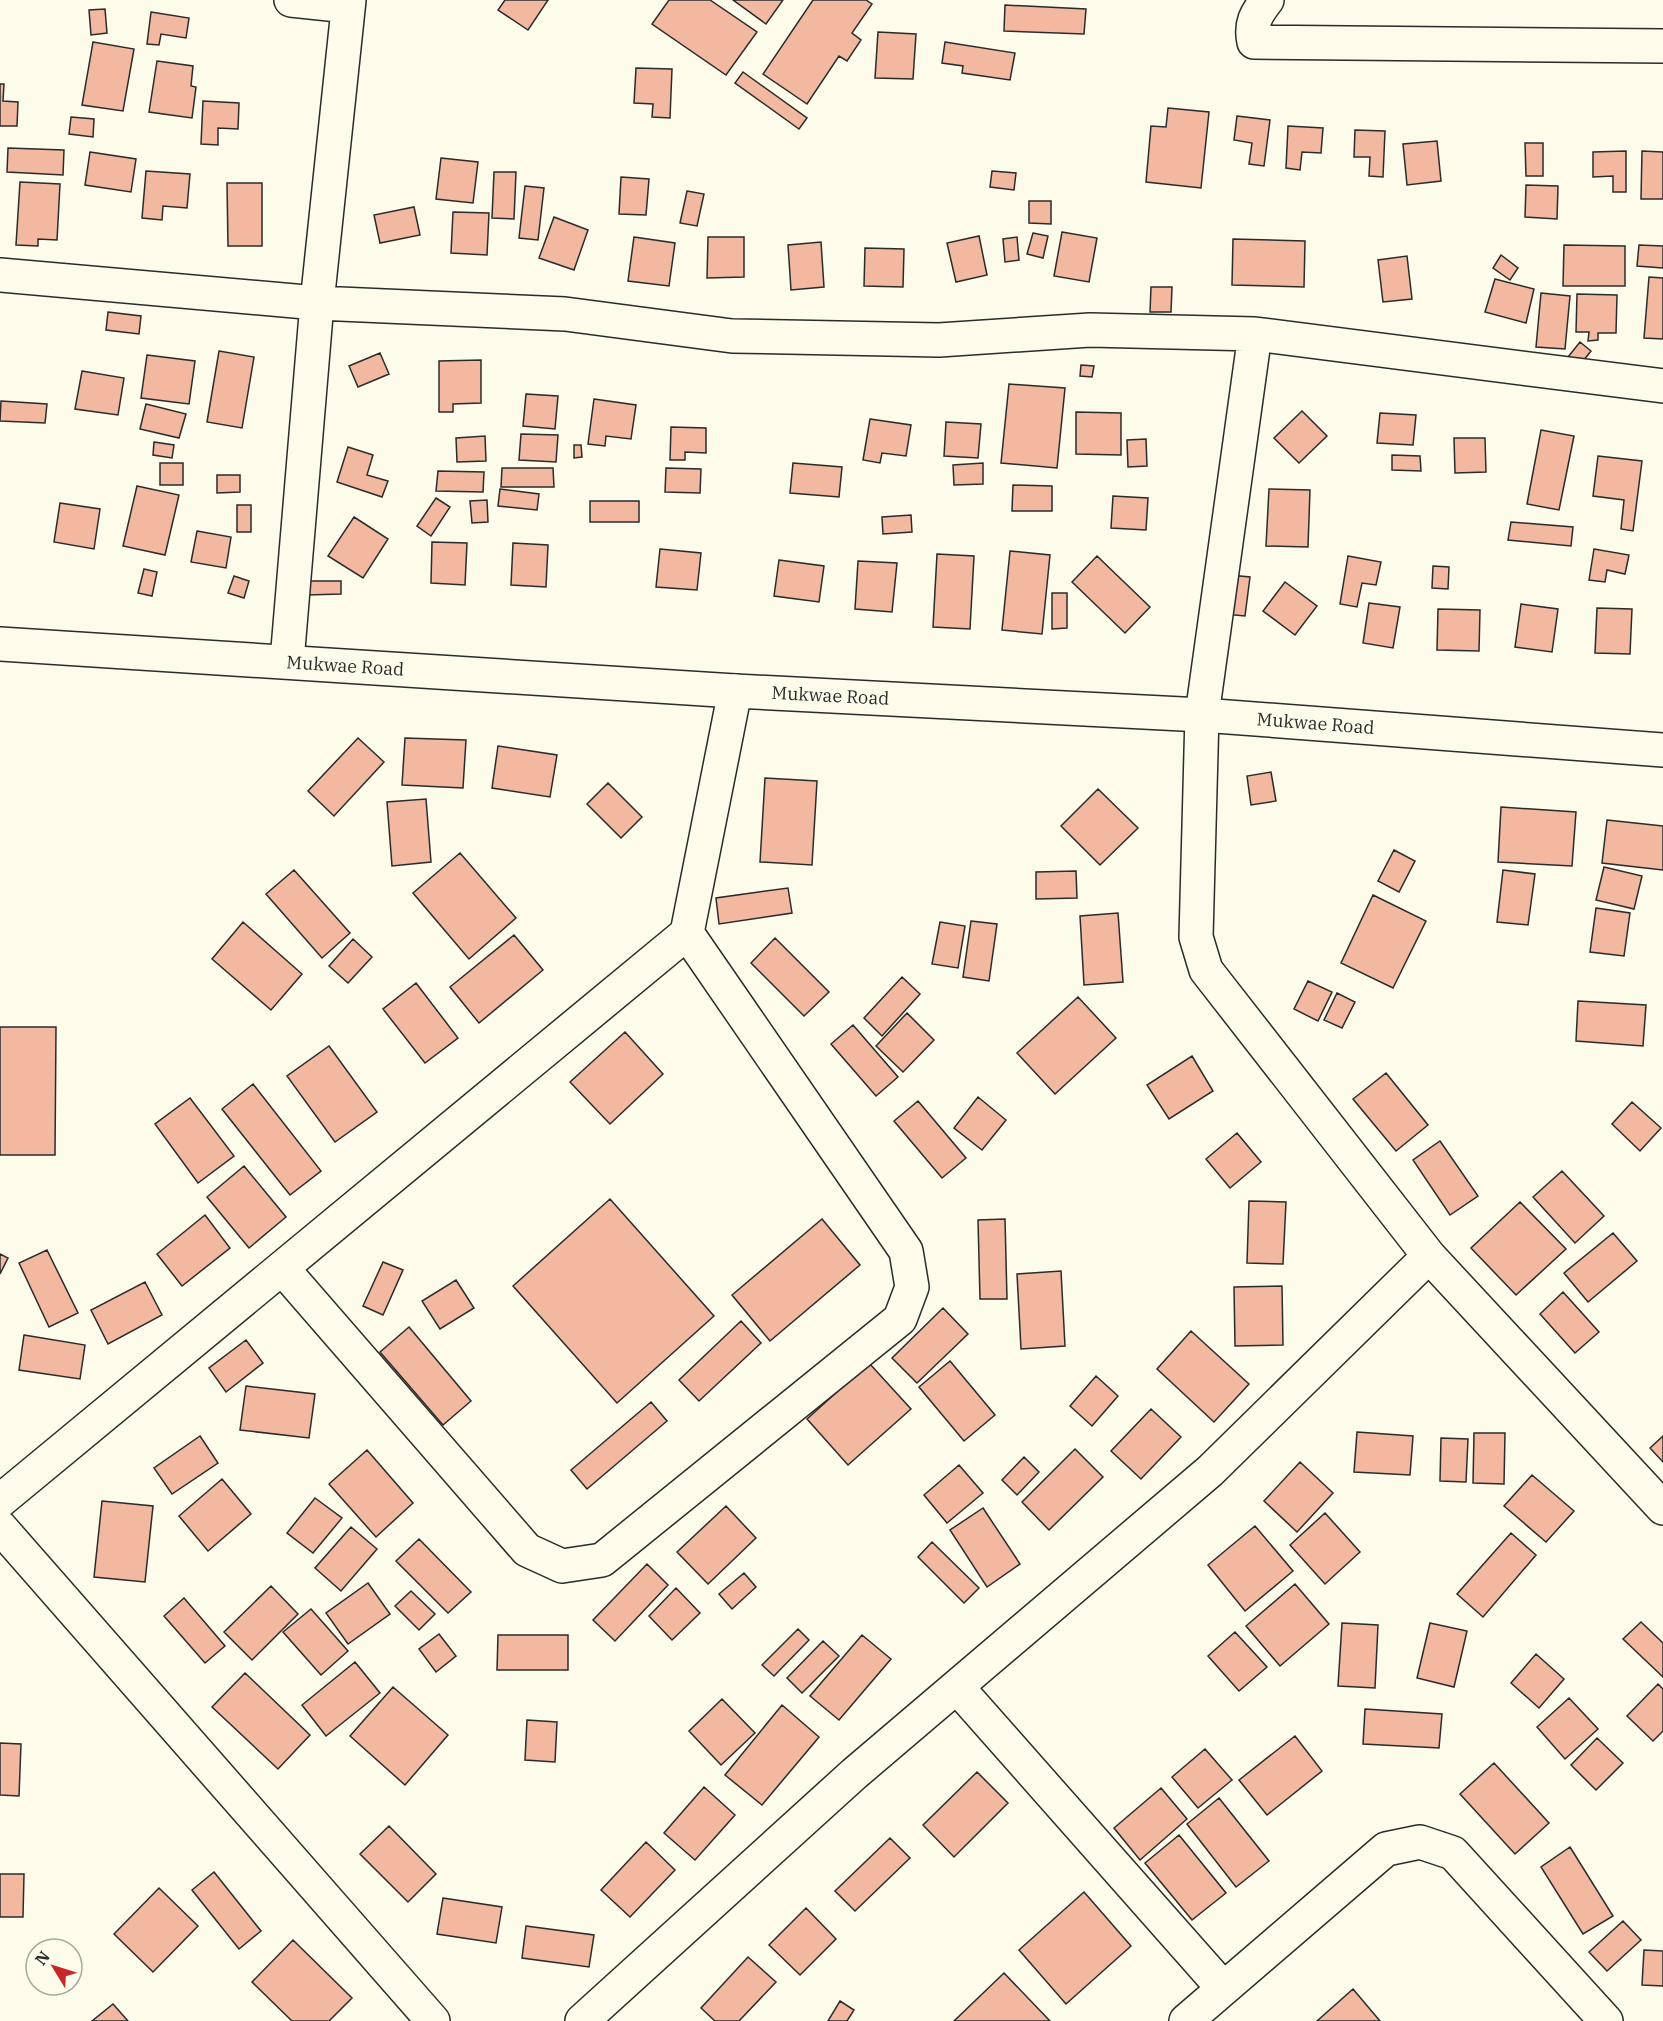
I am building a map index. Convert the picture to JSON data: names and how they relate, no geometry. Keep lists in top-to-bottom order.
{
  "streets": {
    "street": ["Mukwae Road"]
  },
  "north": "top left"
}
